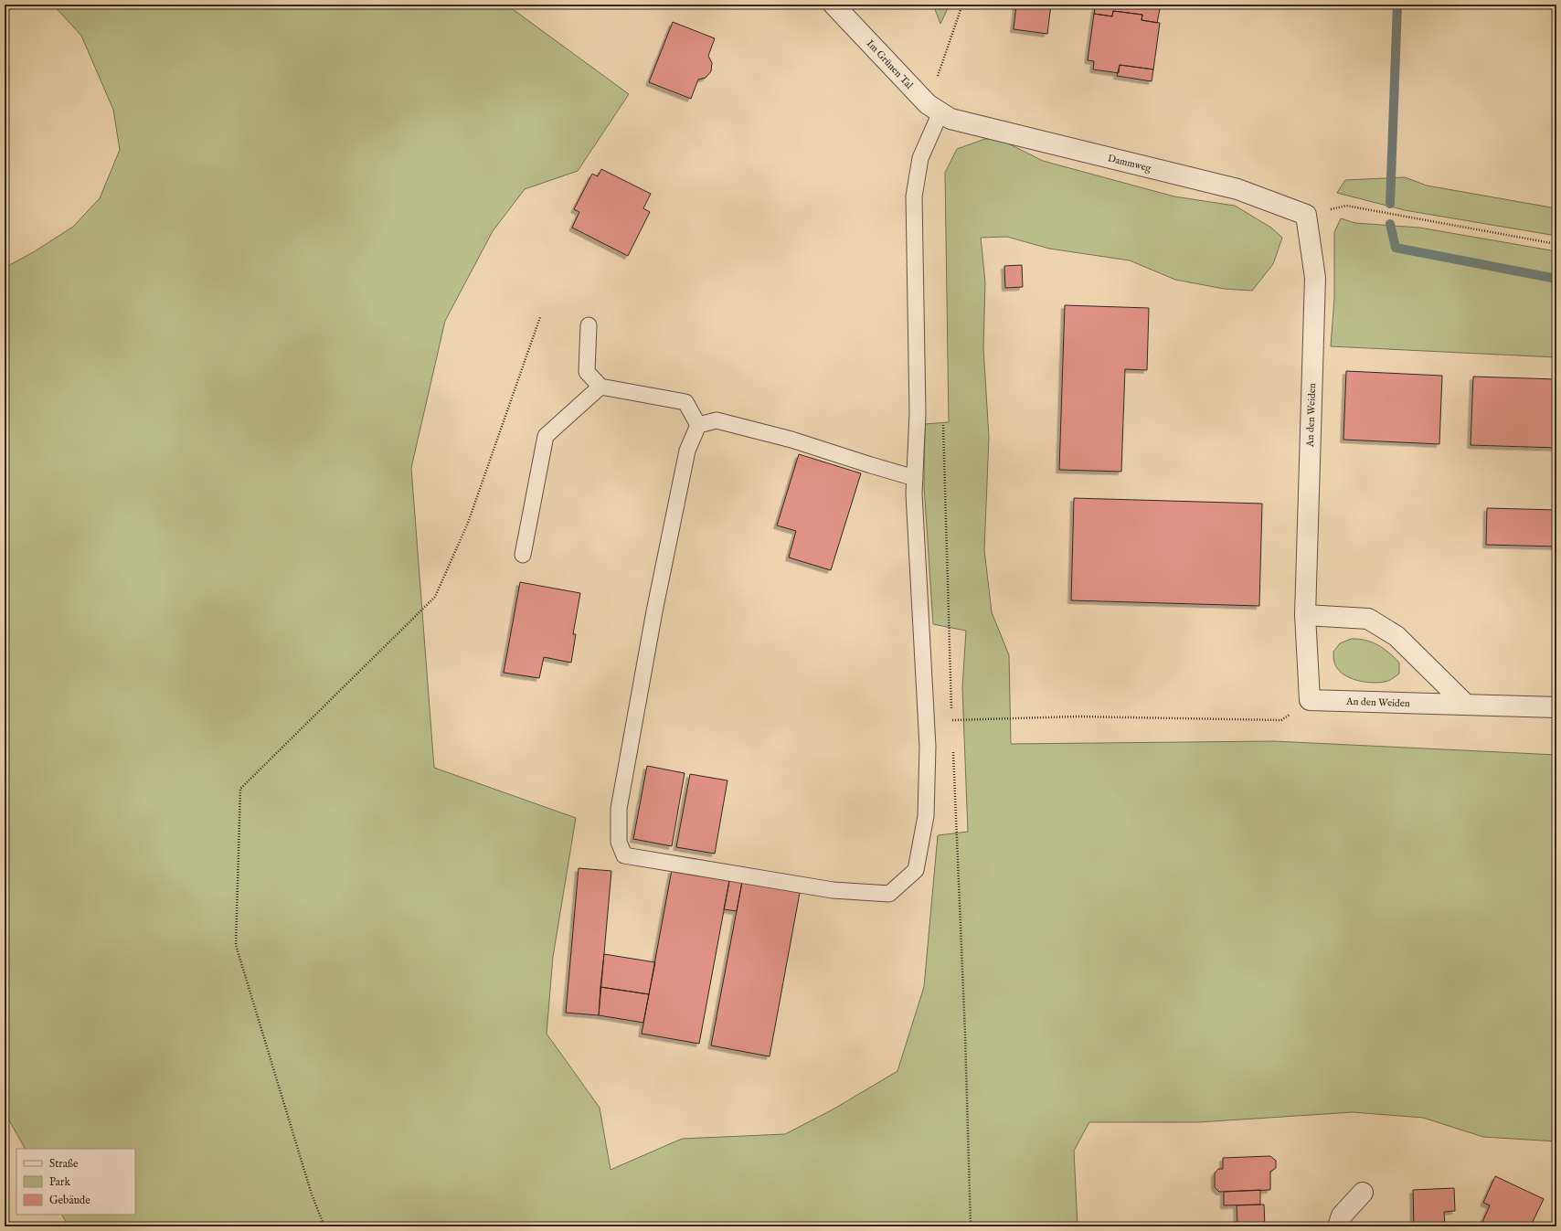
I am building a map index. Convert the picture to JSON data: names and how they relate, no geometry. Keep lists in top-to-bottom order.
{
  "streets": {
    "street": ["Im Grünen Tal", "Dammweg", "An den Weiden"]
  },
  "crossings": [
    ["Im Grünen Tal", "Dammweg"],
    ["Dammweg", "An den Weiden"]
  ],
  "legend": ["Straße", "Park", "Gebäude"]
}
